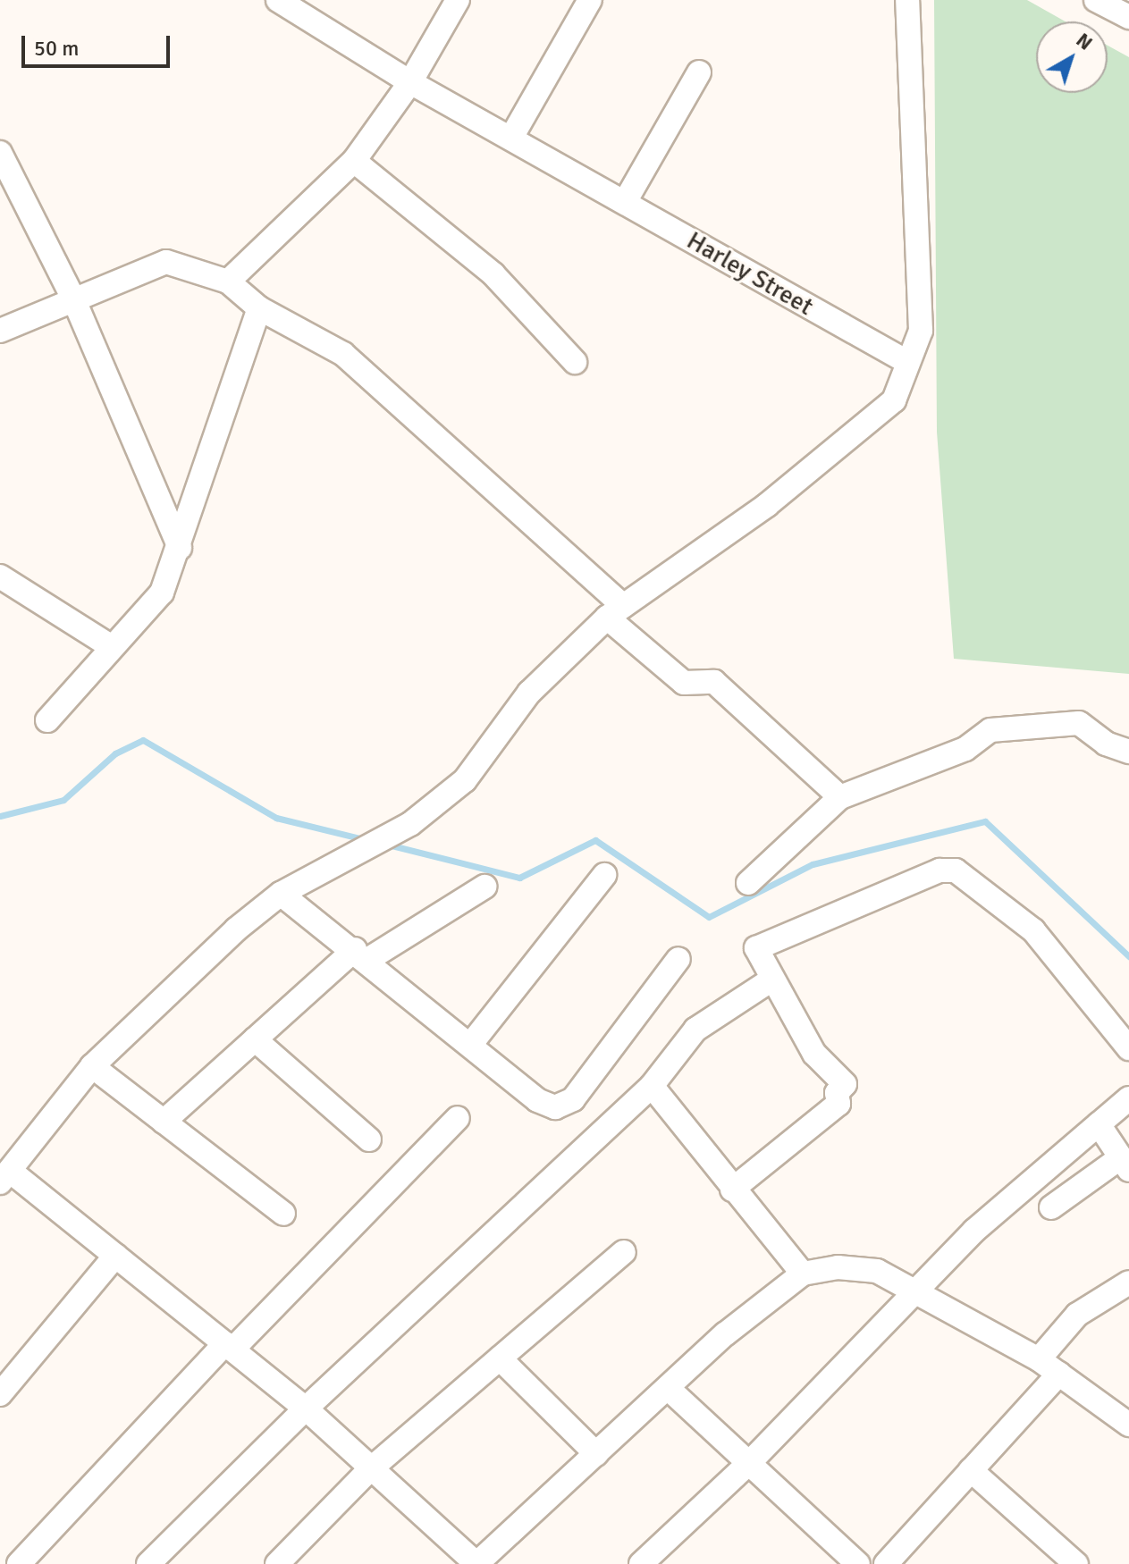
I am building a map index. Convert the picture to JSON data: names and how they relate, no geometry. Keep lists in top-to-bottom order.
{
  "streets": {
    "street": ["Harley Street"]
  },
  "scale_bar": "50 m",
  "north": "top right"
}
